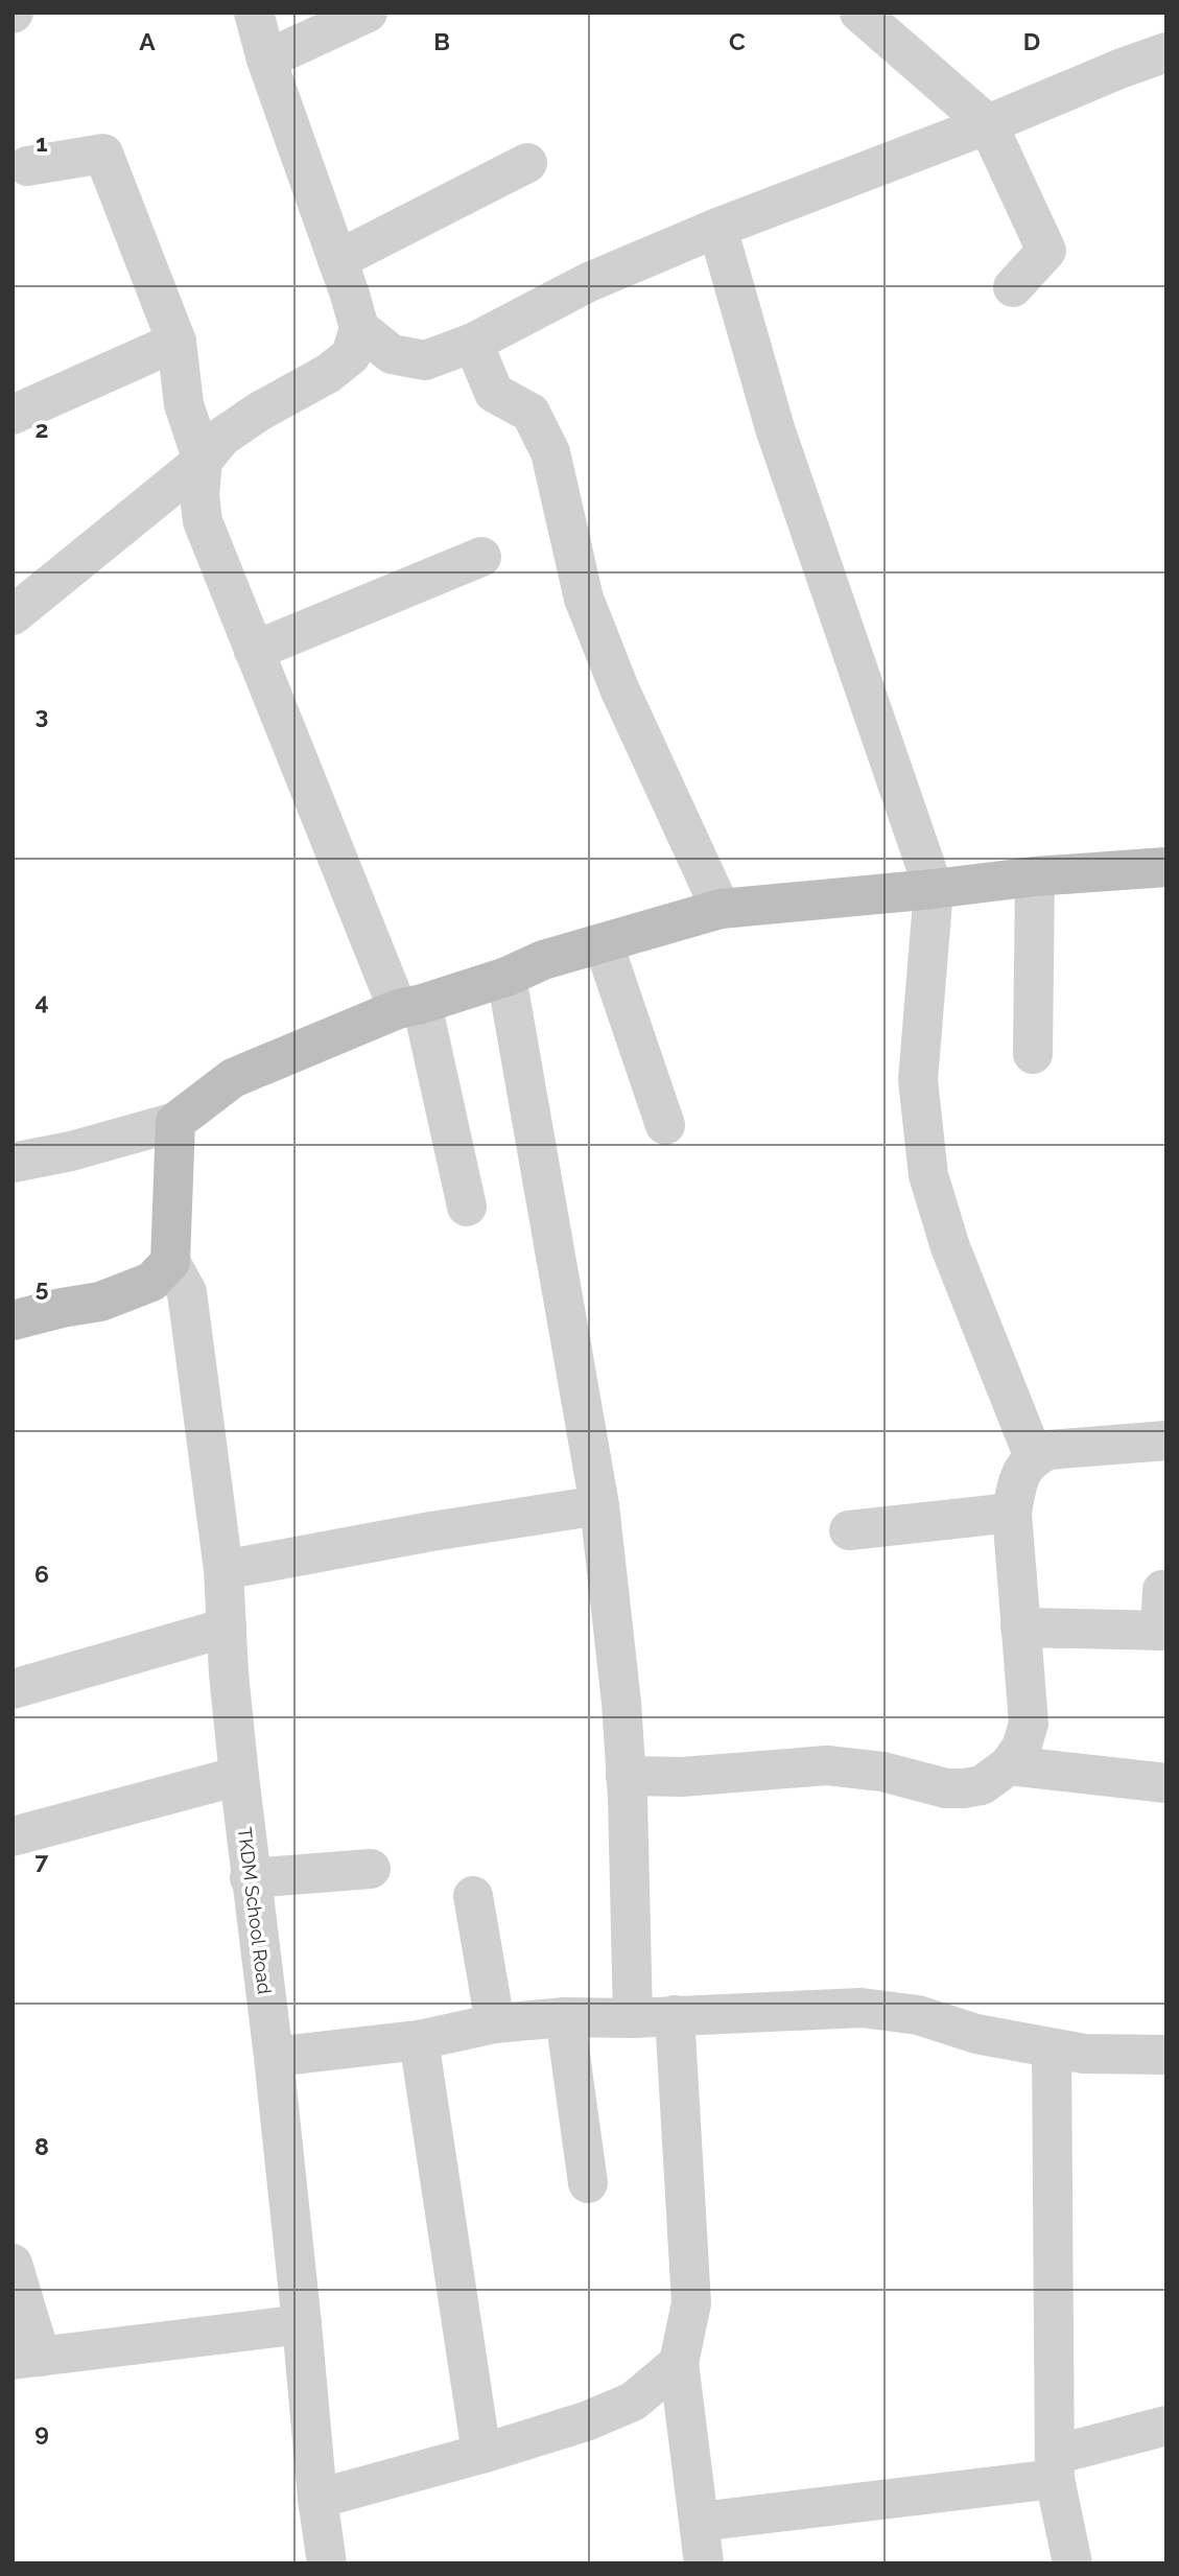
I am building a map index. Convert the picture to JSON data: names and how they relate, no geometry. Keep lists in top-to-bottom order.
{
  "streets": {
    "street": ["TKDM School Road"]
  },
  "grid": {
    "columns": [
      "A",
      "B",
      "C",
      "D"
    ],
    "rows": [
      "1",
      "2",
      "3",
      "4",
      "5",
      "6",
      "7",
      "8",
      "9"
    ]
  }
}
